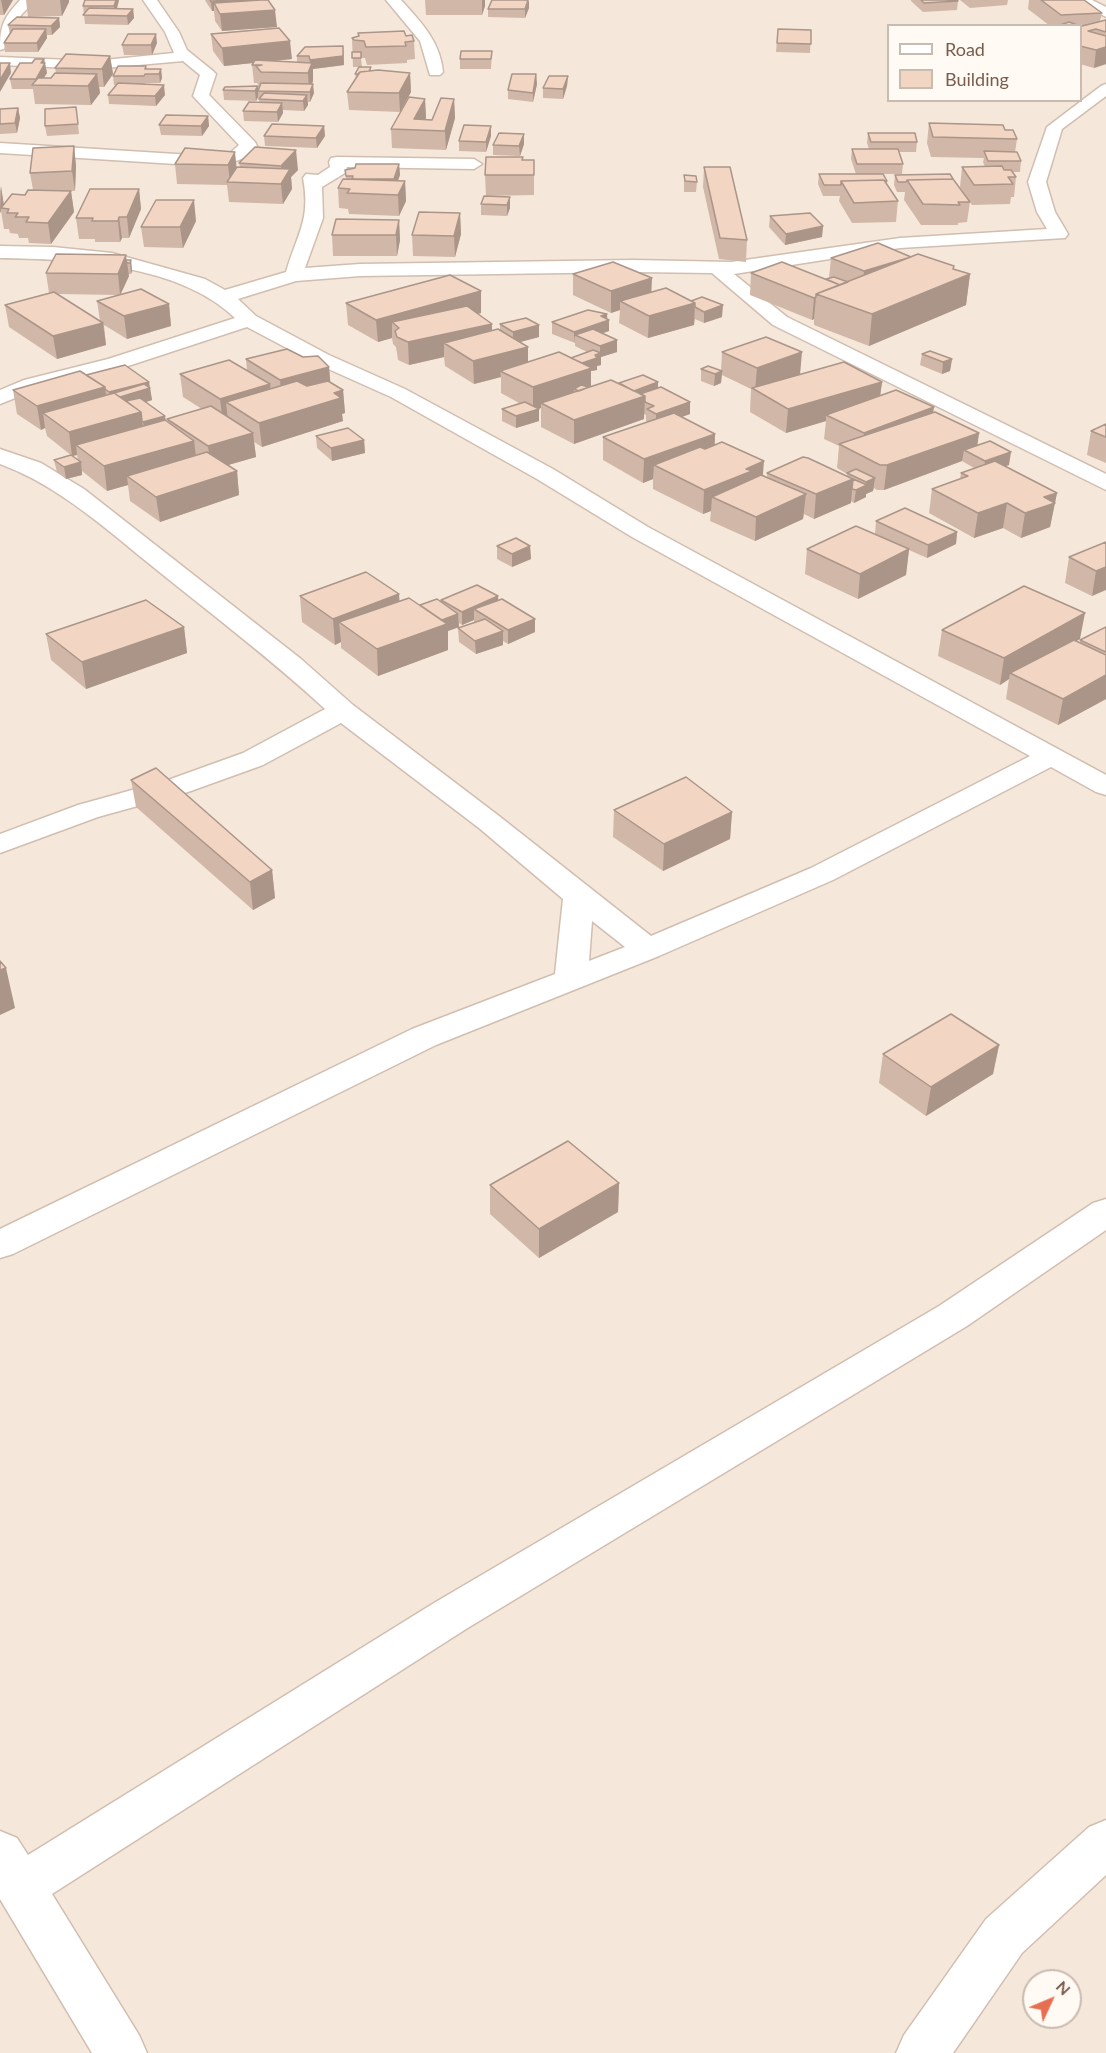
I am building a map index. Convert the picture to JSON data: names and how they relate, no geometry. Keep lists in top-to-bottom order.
{
  "legend": ["Road", "Building"],
  "north": "top right"
}
